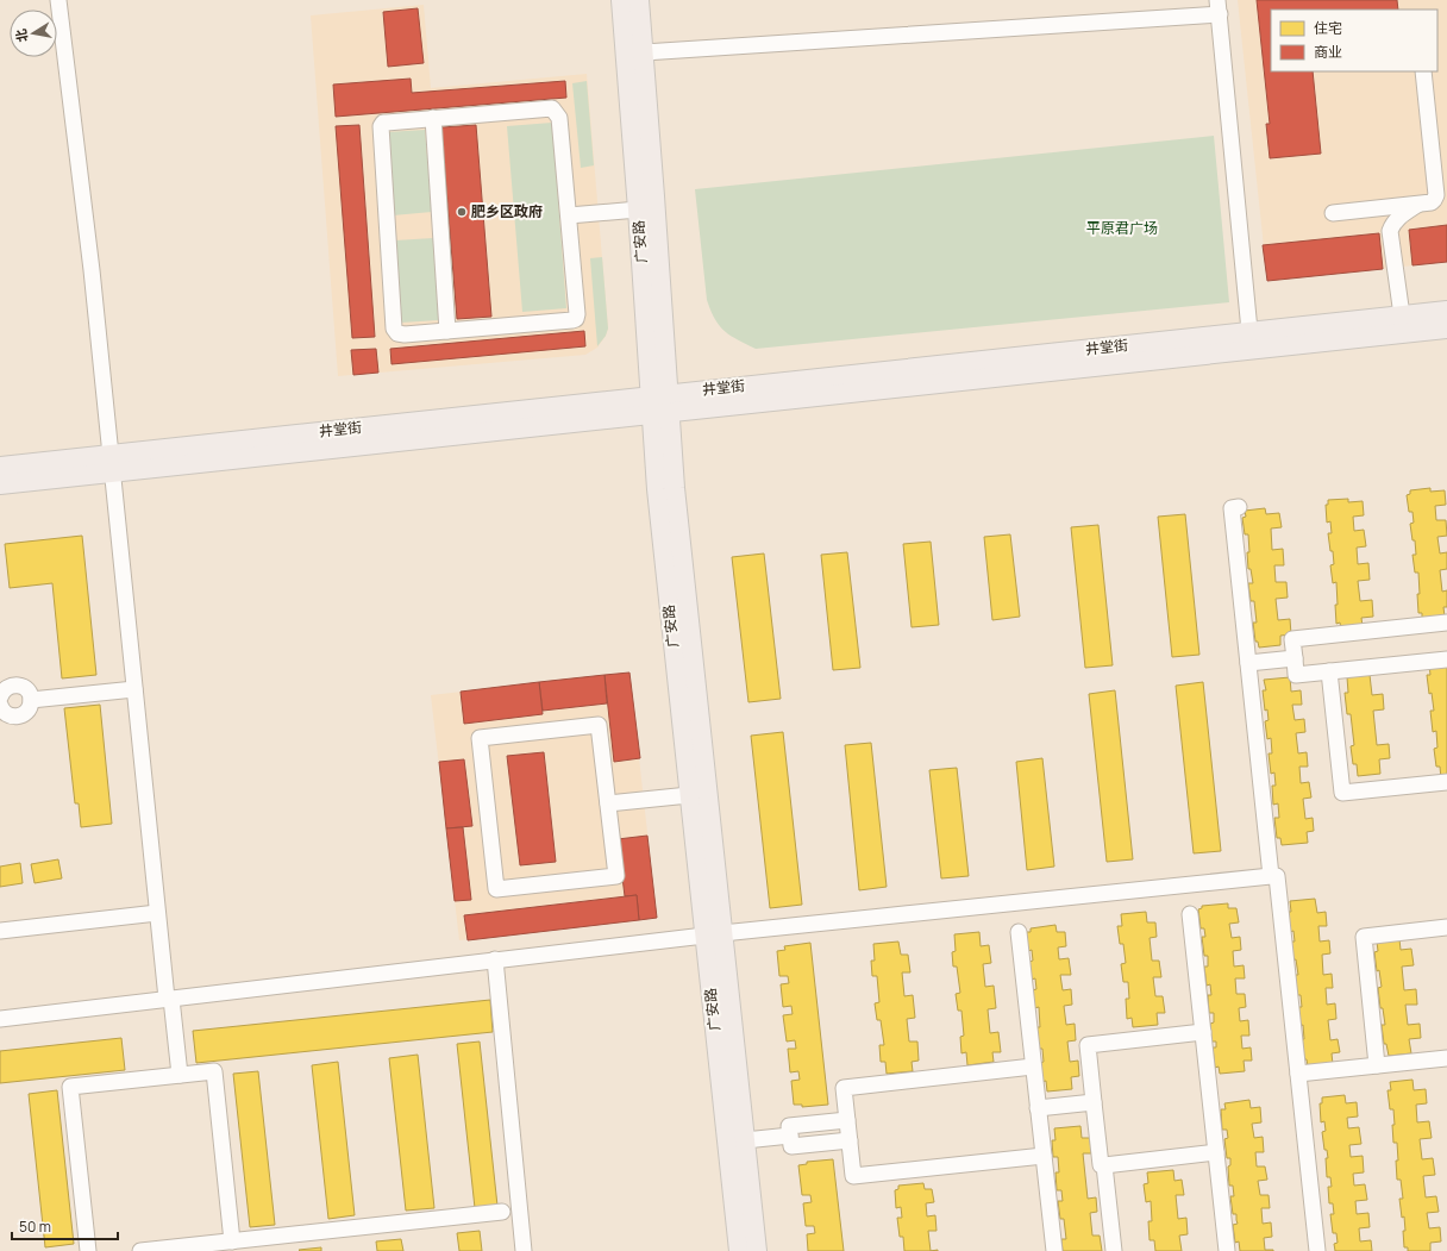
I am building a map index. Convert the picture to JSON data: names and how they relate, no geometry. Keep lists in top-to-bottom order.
{
  "streets": {
    "main road": ["广安路", "井堂街"]
  },
  "crossings": [
    ["广安路", "井堂街"]
  ],
  "parks": ["平原君广场"],
  "places": ["肥乡区政府"],
  "legend": ["住宅", "商业"],
  "scale_bar": "50 m",
  "north": "left"
}
